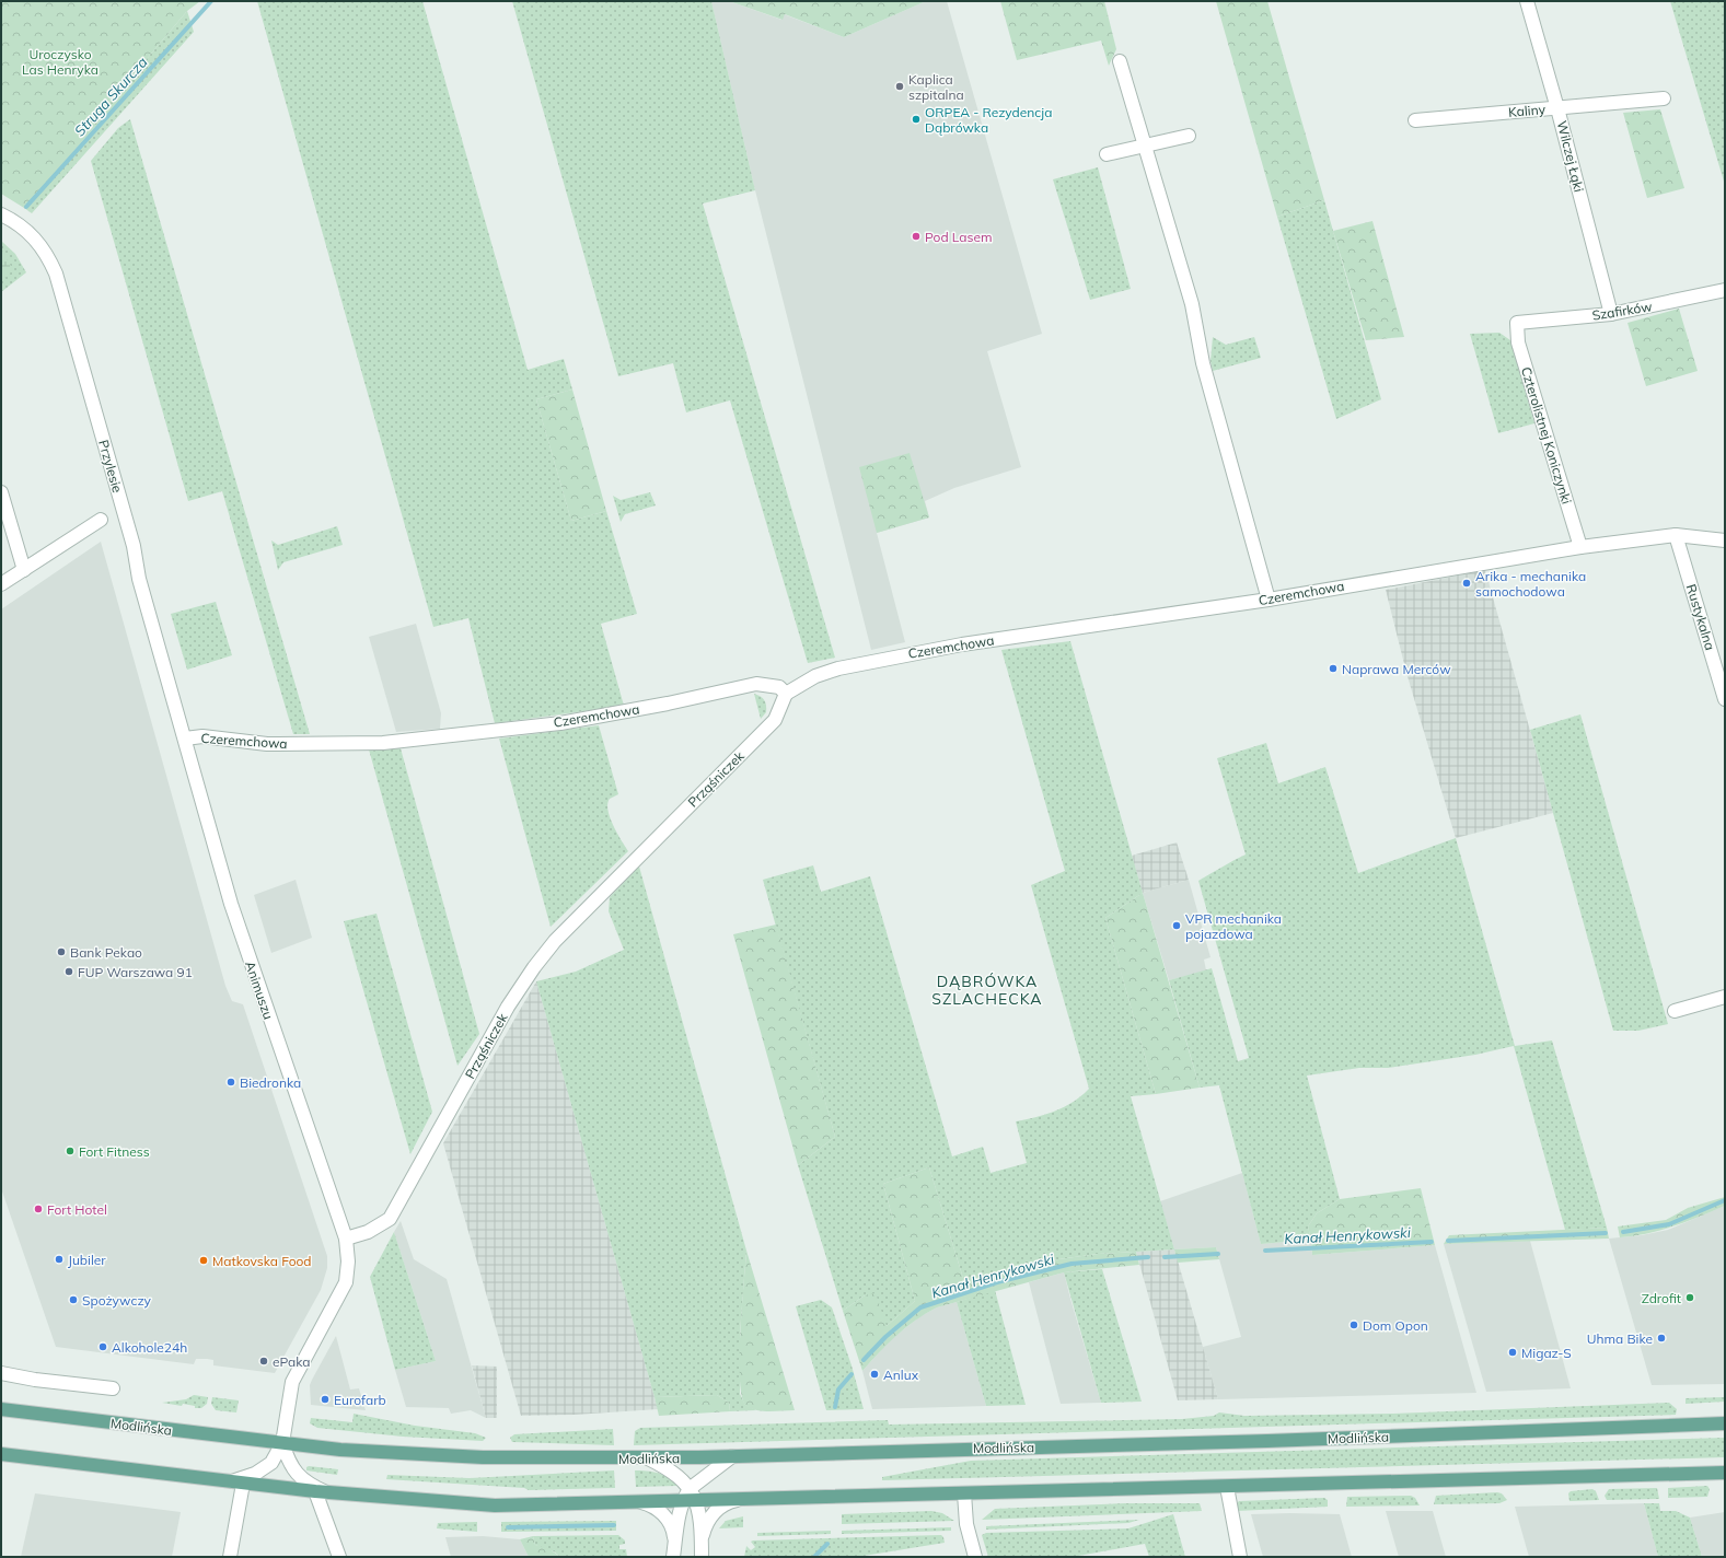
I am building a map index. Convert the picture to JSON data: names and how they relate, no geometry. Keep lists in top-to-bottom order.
{
  "streets": {
    "main road": ["Modlińska"],
    "street": [
      "Kaliny",
      "Wilczej Łąki",
      "Szafirków",
      "Czterolistnej Koniczynki",
      "Przylesie",
      "Czeremchowa",
      "Rustykalna",
      "Prząśniczek",
      "Animuszu"
    ]
  },
  "crossings": [
    ["Kaliny", "Wilczej Łąki"],
    ["Wilczej Łąki", "Szafirków"],
    ["Szafirków", "Czterolistnej Koniczynki"],
    ["Czterolistnej Koniczynki", "Czeremchowa"],
    ["Przylesie", "Czeremchowa"],
    ["Przylesie", "Animuszu"],
    ["Czeremchowa", "Rustykalna"],
    ["Czeremchowa", "Prząśniczek"],
    ["Czeremchowa", "Animuszu"],
    ["Prząśniczek", "Animuszu"]
  ],
  "districts": ["DĄBRÓWKA SZLACHECKA"],
  "water": ["Struga Skurcza", "Kanał Henrykowski"],
  "parks": ["Uroczysko Las Henryka"],
  "places": [
    "Kaplica szpitalna",
    "ORPEA - Rezydencja Dąbrówka",
    "Pod Lasem",
    "Arika - mechanika samochodowa",
    "Naprawa Merców",
    "VPR mechanika pojazdowa",
    "Bank Pekao",
    "FUP Warszawa 91",
    "Biedronka",
    "Fort Fitness",
    "Fort Hotel",
    "Jubiler",
    "Matkovska Food",
    "Zdrofit",
    "Spożywczy",
    "Dom Opon",
    "Uhma Bike",
    "Alkohole24h",
    "Migaz-S",
    "ePaka",
    "Anlux",
    "Eurofarb"
  ]
}
